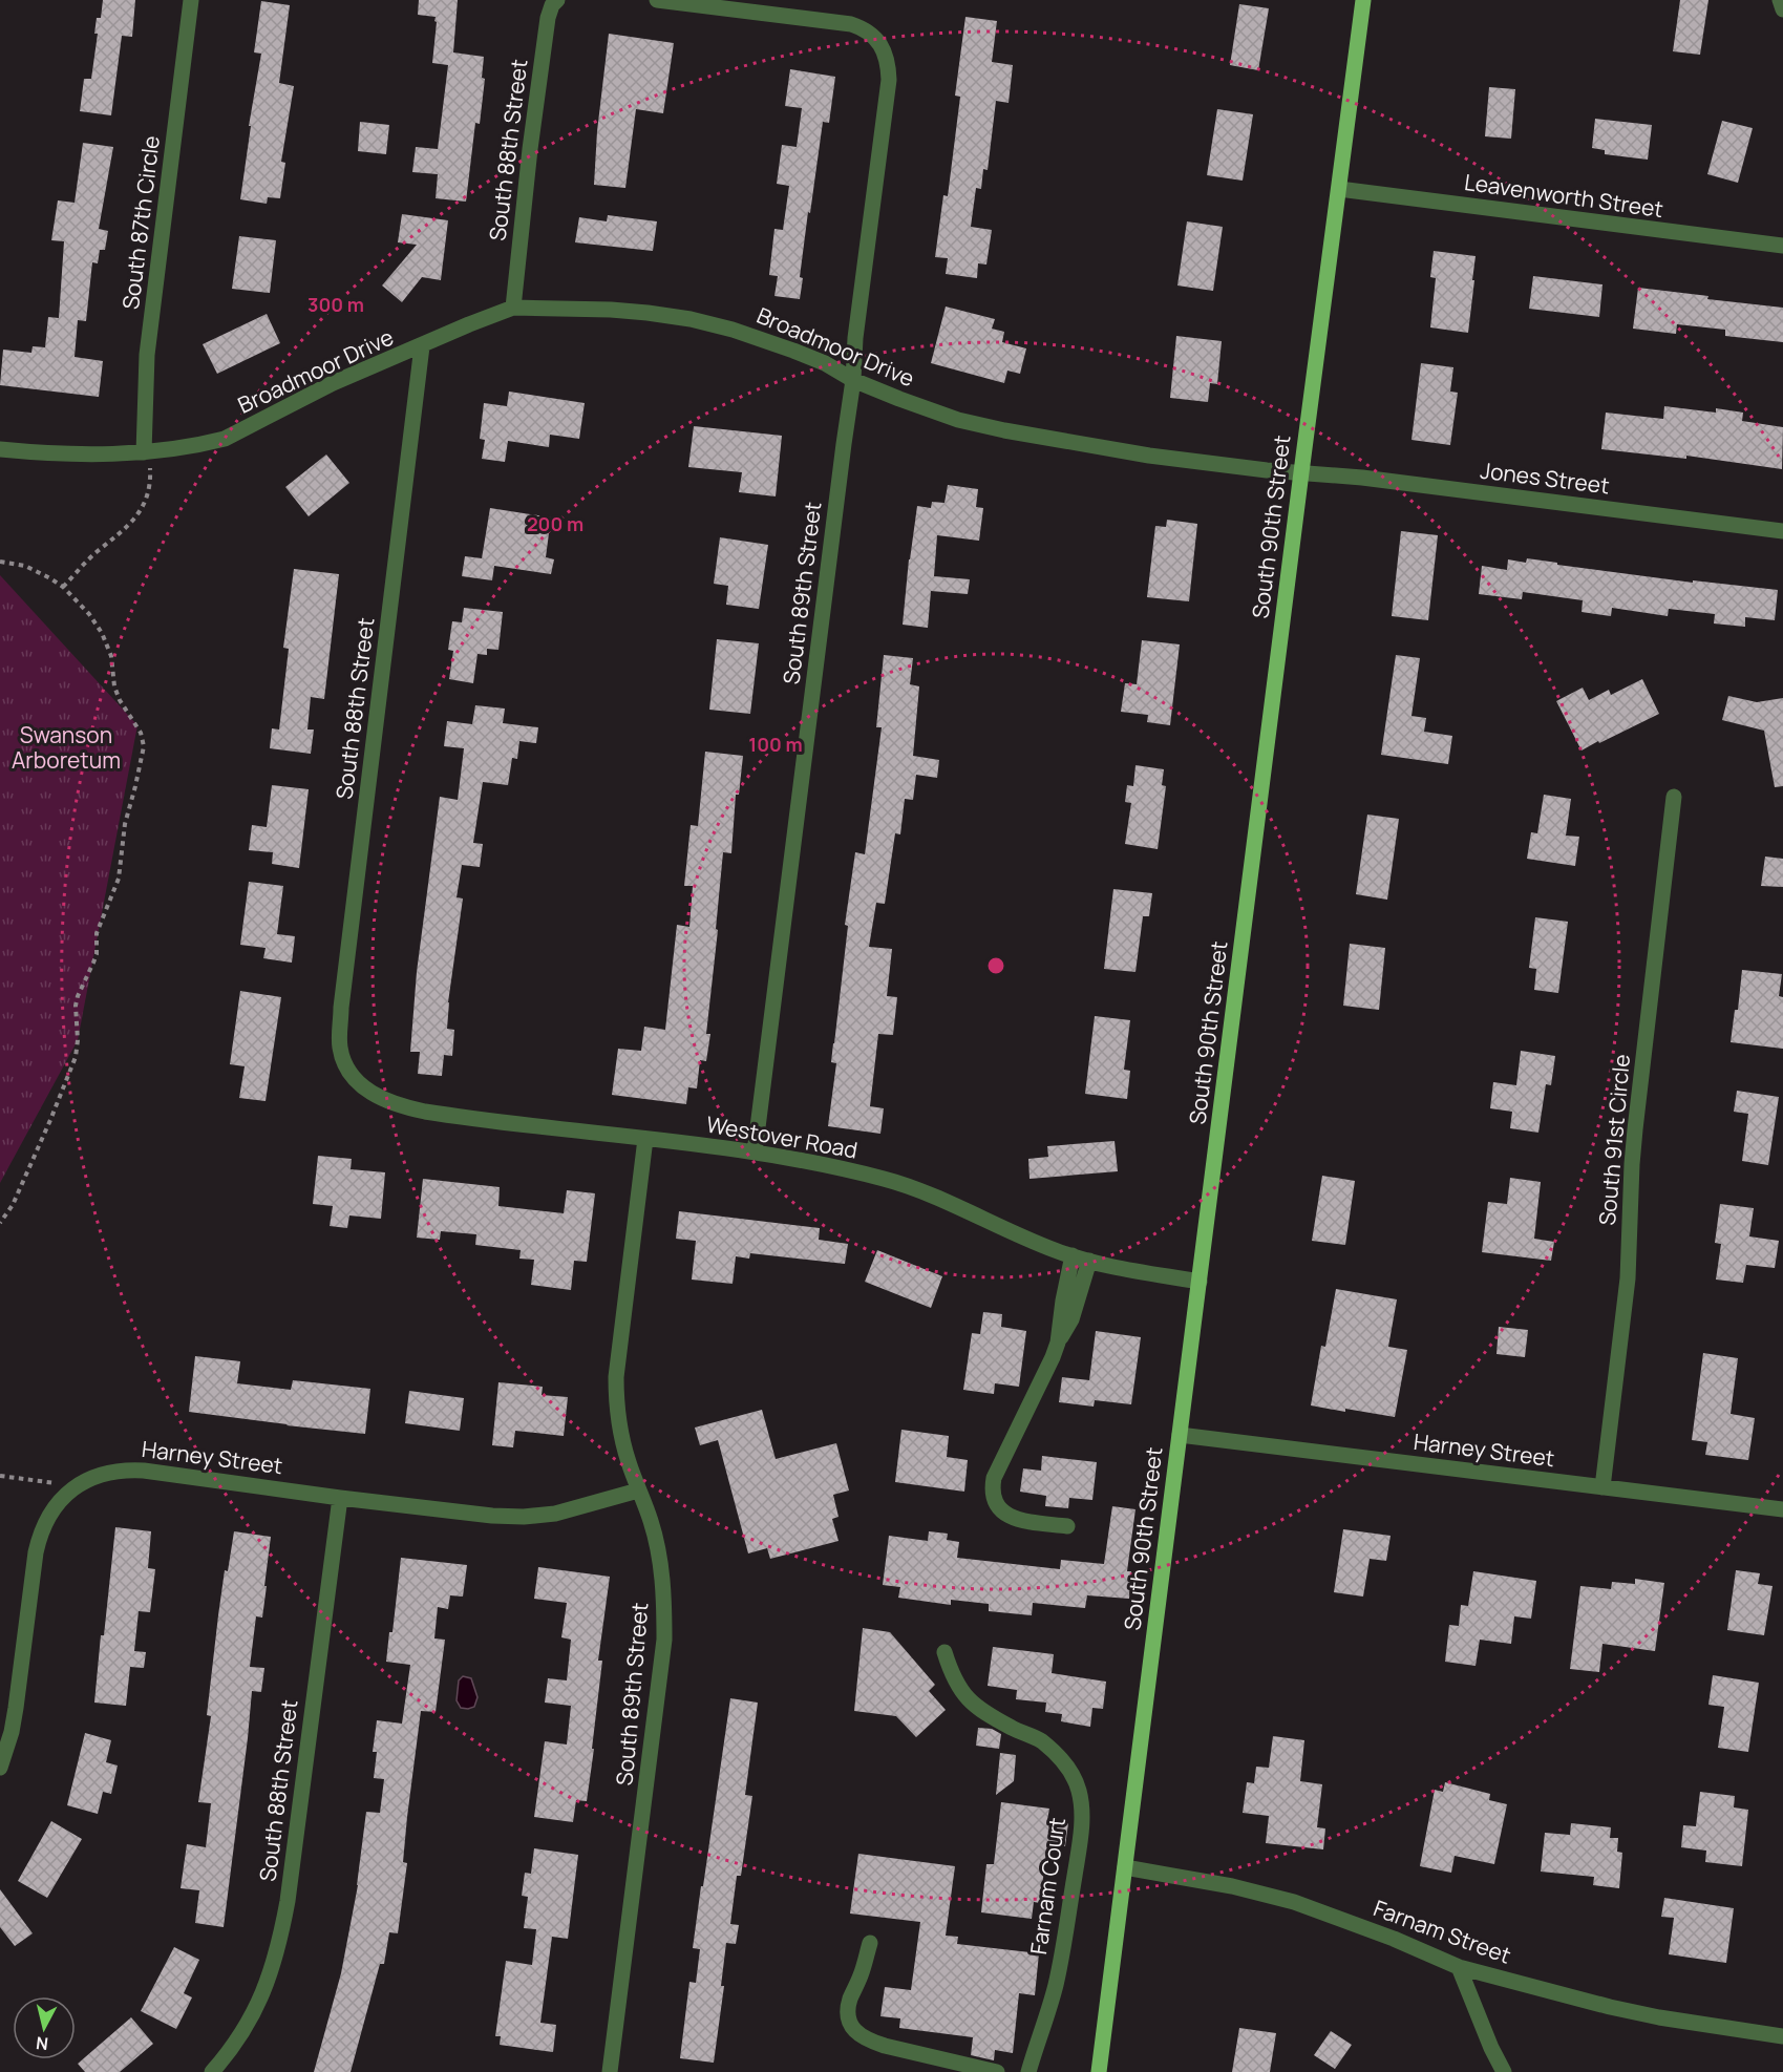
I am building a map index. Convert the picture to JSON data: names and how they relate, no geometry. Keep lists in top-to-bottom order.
{
  "streets": {
    "main road": ["South 90th Street"],
    "street": [
      "South 88th Street",
      "Leavenworth Street",
      "South 87th Circle",
      "Broadmoor Drive",
      "Jones Street",
      "South 89th Street",
      "Westover Road",
      "South 91st Circle",
      "Harney Street",
      "Farnam Court",
      "Farnam Street"
    ]
  },
  "crossings": [
    ["South 88th Street", "Broadmoor Drive"],
    ["South 88th Street", "Westover Road"],
    ["South 88th Street", "Harney Street"],
    ["Leavenworth Street", "South 90th Street"],
    ["South 87th Circle", "Broadmoor Drive"],
    ["Broadmoor Drive", "Jones Street"],
    ["Broadmoor Drive", "South 90th Street"],
    ["Broadmoor Drive", "South 89th Street"],
    ["Jones Street", "South 90th Street"],
    ["South 90th Street", "Westover Road"],
    ["South 90th Street", "Harney Street"],
    ["South 90th Street", "Farnam Street"],
    ["South 89th Street", "Westover Road"],
    ["South 89th Street", "Harney Street"],
    ["South 91st Circle", "Harney Street"]
  ],
  "parks": ["Swanson Arboretum"],
  "north": "bottom",
  "rings": ["300 m", "200 m", "100 m"]
}
